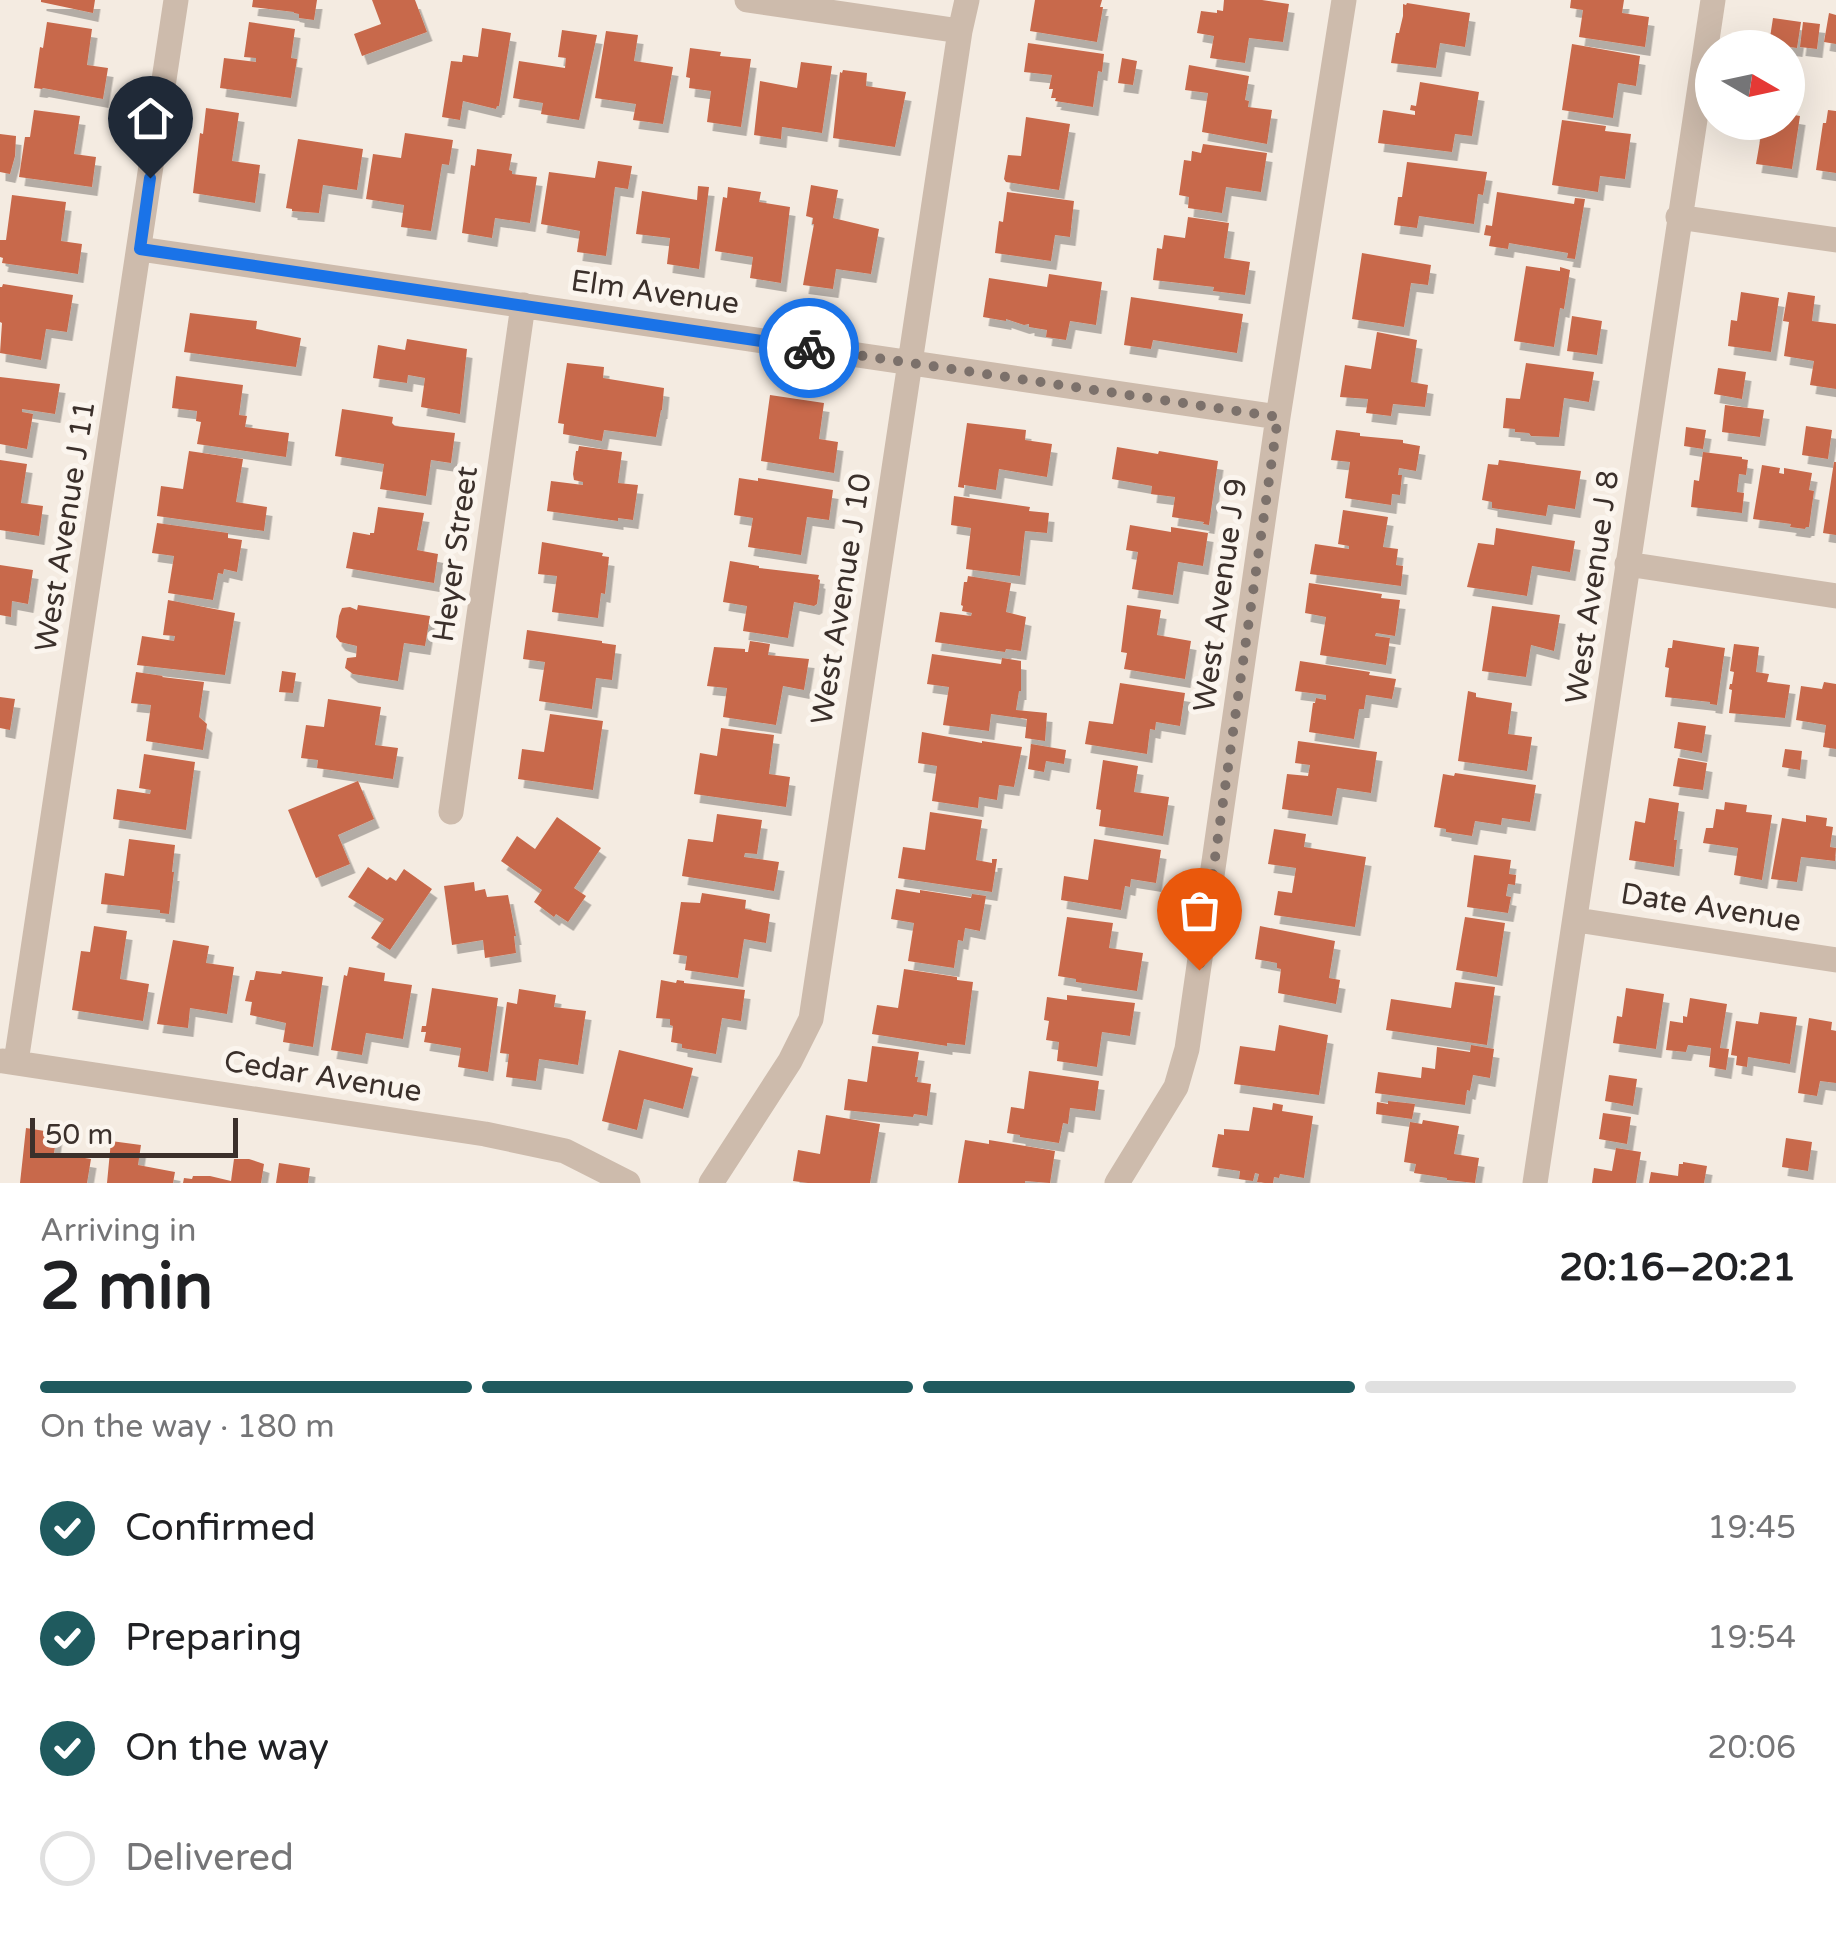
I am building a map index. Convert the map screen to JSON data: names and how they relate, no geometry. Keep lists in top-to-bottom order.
{
  "streets": {
    "street": [
      "Elm Avenue",
      "West Avenue J 11",
      "Heyer Street",
      "West Avenue J 8",
      "West Avenue J 9",
      "West Avenue J 10",
      "Date Avenue",
      "Cedar Avenue"
    ]
  },
  "crossings": [
    ["Elm Avenue", "West Avenue J 11"],
    ["Elm Avenue", "Heyer Street"],
    ["Elm Avenue", "West Avenue J 9"],
    ["Elm Avenue", "West Avenue J 10"],
    ["West Avenue J 11", "Cedar Avenue"],
    ["West Avenue J 8", "Date Avenue"]
  ],
  "scale_bar": "50 m",
  "north": "right",
  "page": {
    "scale": "50 m",
    "heading": ["2 min", "Arriving in", "20:16–20:21"],
    "bar": "On the way · 180 m",
    "list": [
      ["Confirmed", "19:45"],
      ["Preparing", "19:54"],
      ["On the way", "20:06"],
      "Delivered"
    ]
  }
}
